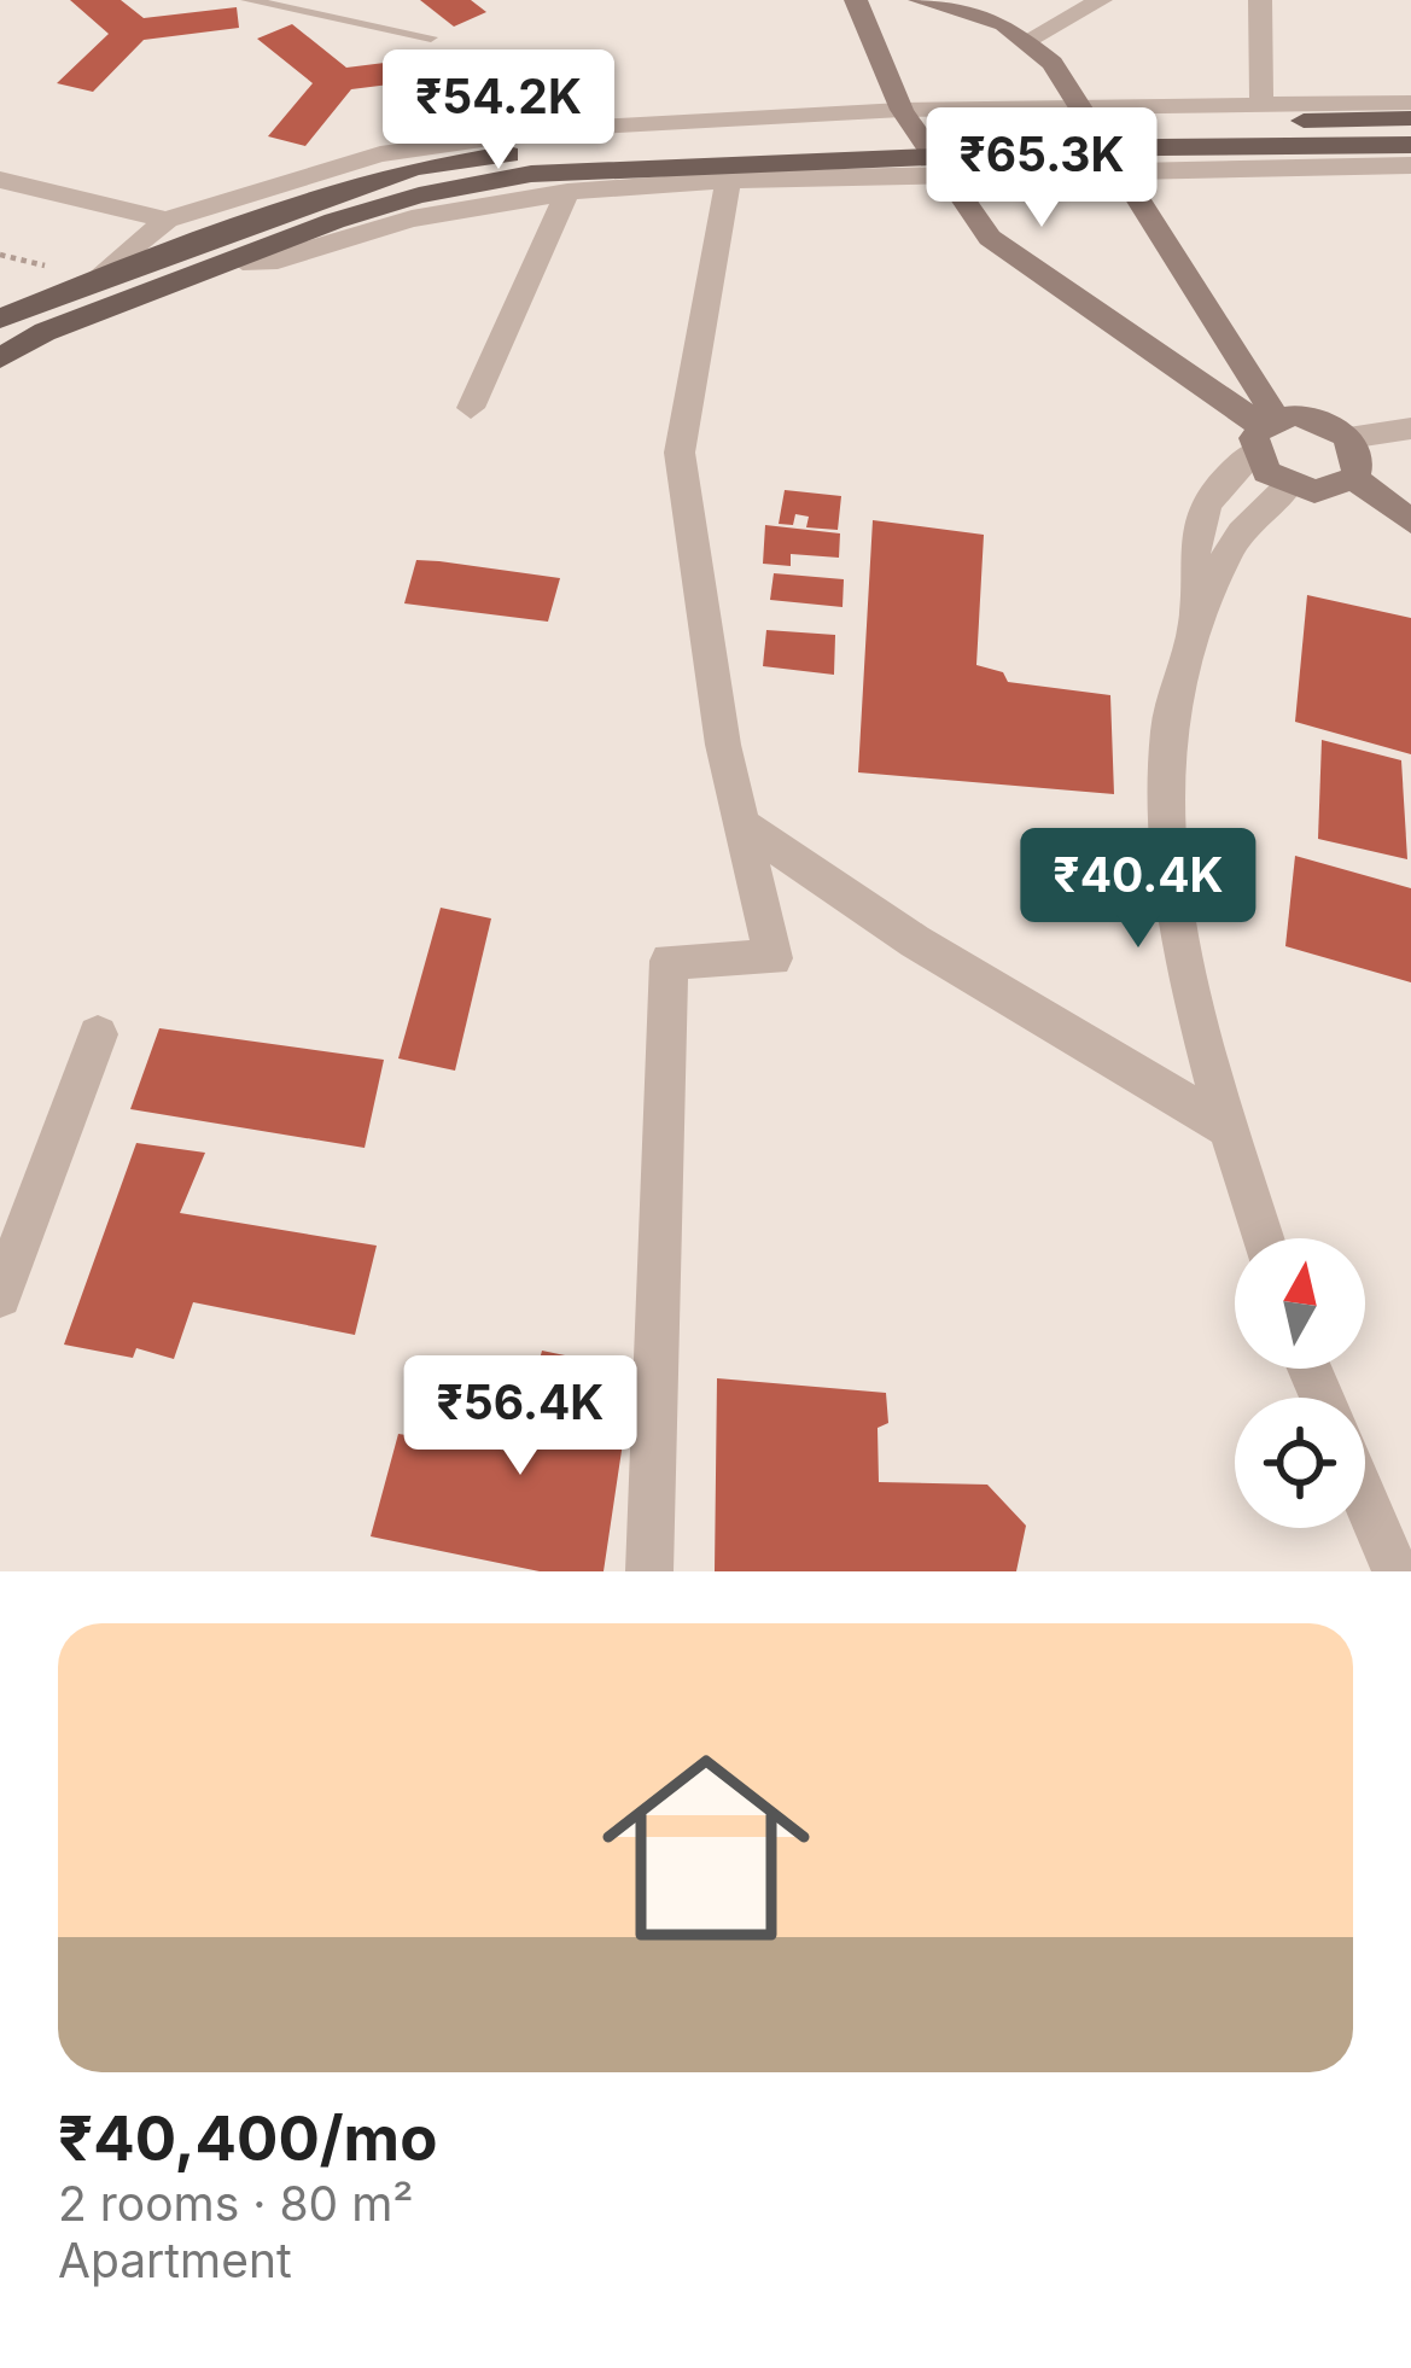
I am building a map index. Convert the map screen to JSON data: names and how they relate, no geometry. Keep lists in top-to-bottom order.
{
  "north": "top",
  "page": {
    "price": [
      "₹54.2K",
      "₹65.3K",
      "₹40.4K",
      "₹56.4K"
    ],
    "list": [
      {
        "name": "₹40,400/mo",
        "note": "2 rooms · 80 m² · Apartment"
      }
    ]
  }
}
